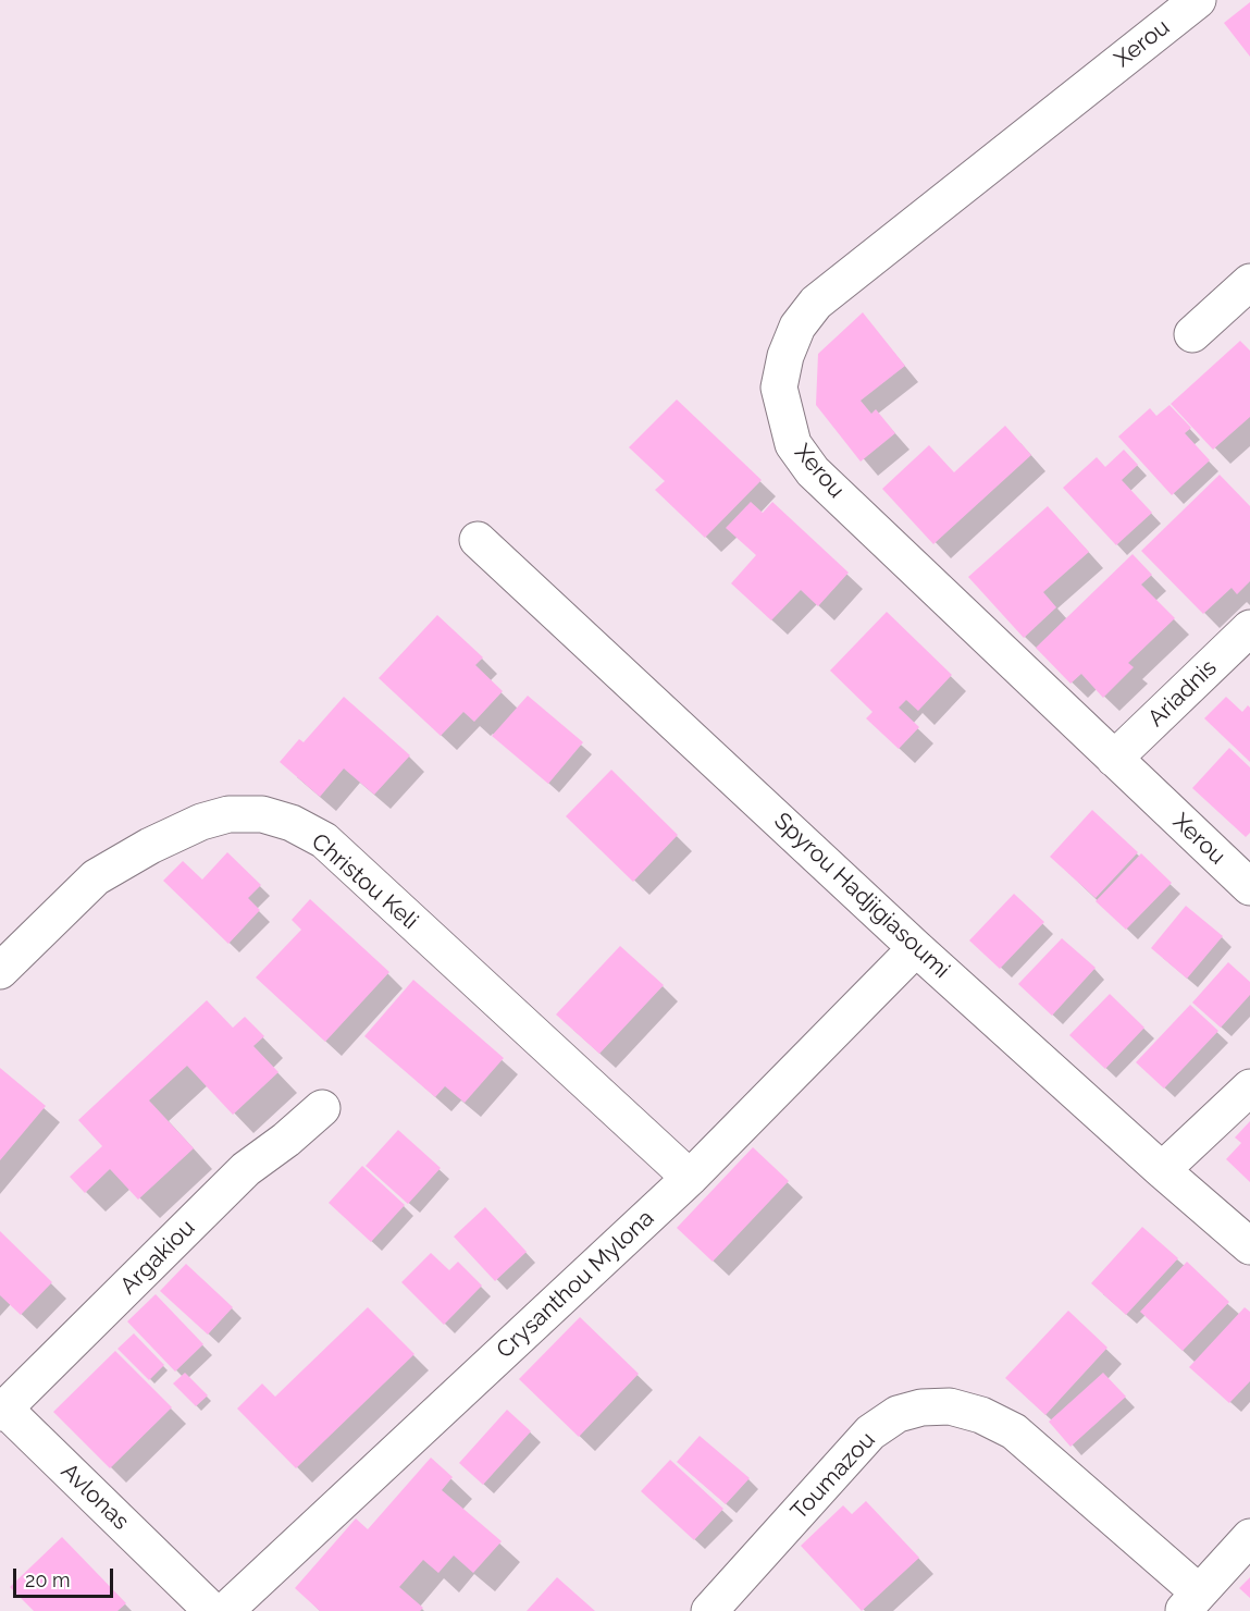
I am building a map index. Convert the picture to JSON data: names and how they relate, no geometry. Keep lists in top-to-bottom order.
{
  "streets": {
    "street": [
      "Xerou",
      "Ariadnis",
      "Christou Keli",
      "Spyrou Hadjigiasoumi",
      "Argakiou",
      "Crysanthou Mylona",
      "Toumazou",
      "Avlonas"
    ]
  },
  "crossings": [
    ["Xerou", "Ariadnis"],
    ["Christou Keli", "Crysanthou Mylona"],
    ["Spyrou Hadjigiasoumi", "Crysanthou Mylona"],
    ["Argakiou", "Avlonas"]
  ],
  "scale_bar": "20 m"
}
